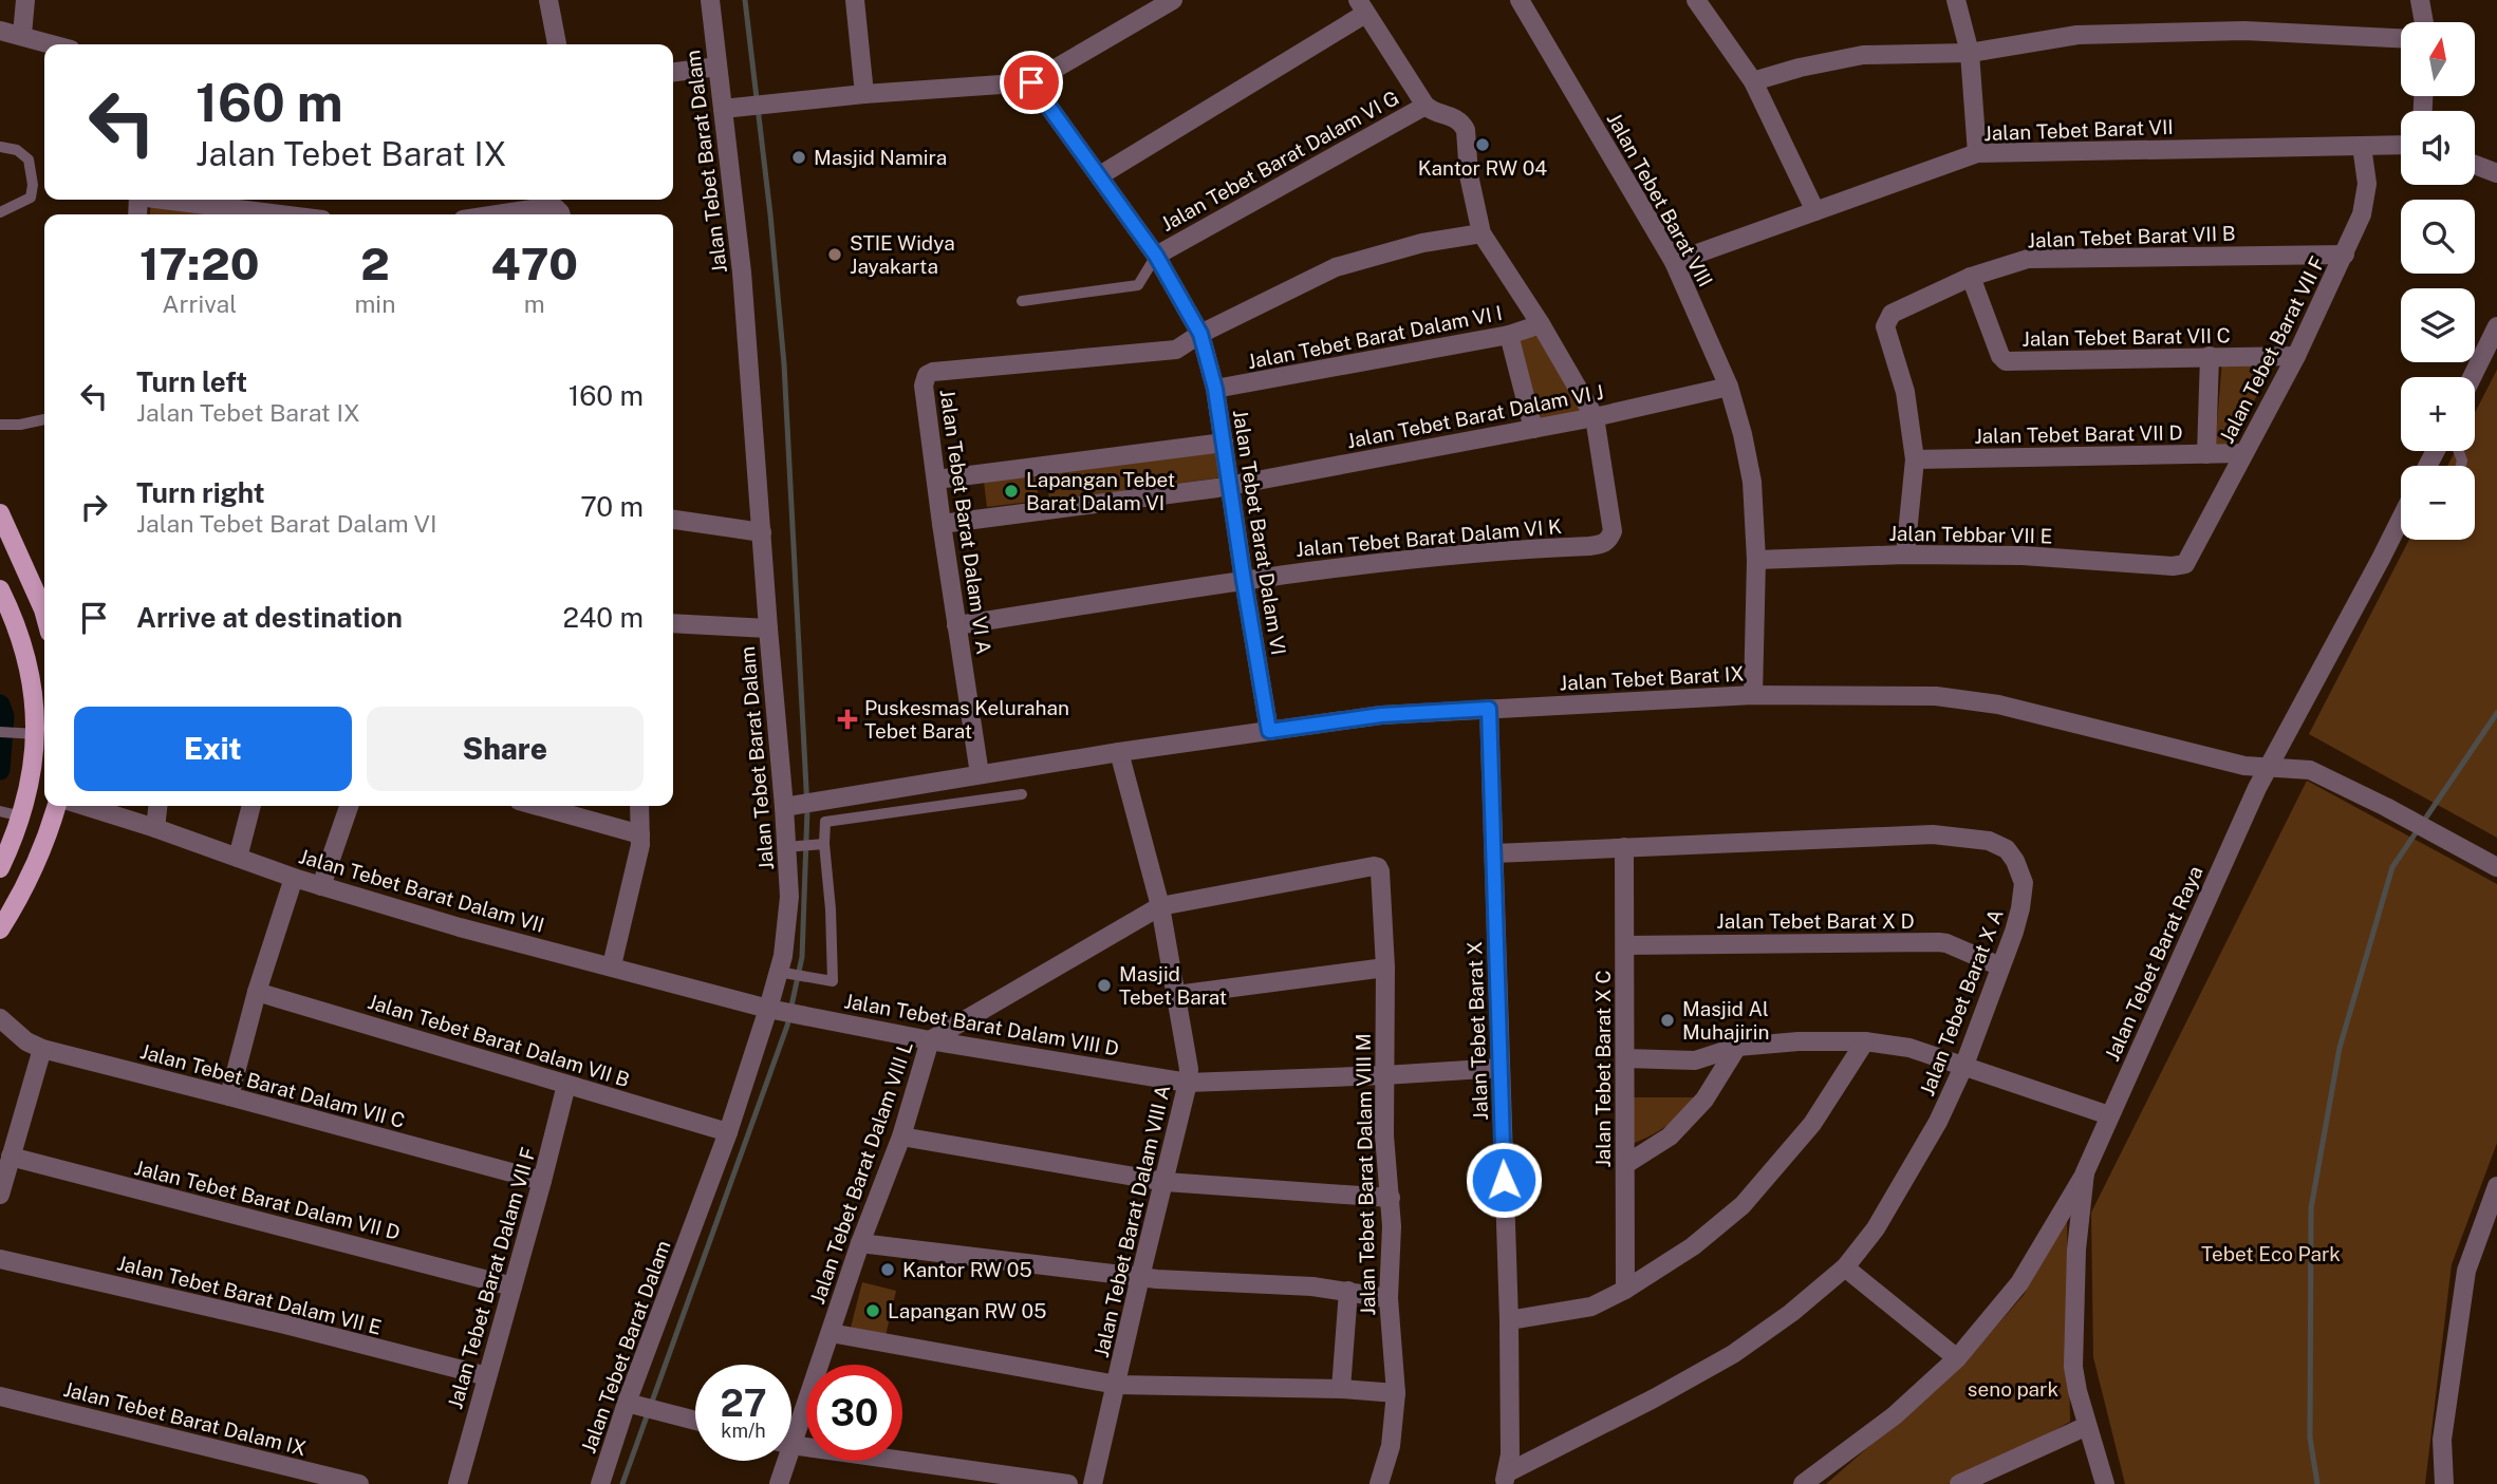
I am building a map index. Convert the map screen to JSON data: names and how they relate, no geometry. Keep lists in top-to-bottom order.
{
  "streets": {
    "street": [
      "Jalan Tebet Barat VII",
      "Jalan Tebet Barat Dalam VI G",
      "Jalan Tebet Barat Dalam",
      "Jalan Tebet Barat VIII",
      "Jalan Tebet Barat VII B",
      "Jalan Tebet Barat Dalam VI I",
      "Jalan Tebet Barat VII C",
      "Jalan Tebet Barat VII F",
      "Jalan Tebet Barat Dalam VI J",
      "Jalan Tebet Barat VII D",
      "Jalan Tebet Barat Dalam VI A",
      "Jalan Tebet Barat Dalam VI",
      "Jalan Tebbar VII E",
      "Jalan Tebet Barat Dalam VI K",
      "Jalan Tebet Barat IX",
      "Jalan Tebet Barat Dalam VII",
      "Jalan Tebet Barat X D",
      "Jalan Tebet Barat Raya",
      "Jalan Tebet Barat X A",
      "Jalan Tebet Barat Dalam VIII D",
      "Jalan Tebet Barat X",
      "Jalan Tebet Barat Dalam VII B",
      "Jalan Tebet Barat X C",
      "Jalan Tebet Barat Dalam VII C",
      "Jalan Tebet Barat Dalam VIII L",
      "Jalan Tebet Barat Dalam VIII M",
      "Jalan Tebet Barat Dalam VII D",
      "Jalan Tebet Barat Dalam VIII A",
      "Jalan Tebet Barat Dalam VII F",
      "Jalan Tebet Barat Dalam VII E",
      "Jalan Tebet Barat Dalam IX"
    ]
  },
  "crossings": [
    ["Jalan Tebet Barat VII", "Jalan Tebet Barat VIII"],
    ["Jalan Tebet Barat VII", "Jalan Tebet Barat VII F"],
    ["Jalan Tebet Barat Dalam VI G", "Jalan Tebet Barat Dalam VI"],
    ["Jalan Tebet Barat Dalam", "Jalan Tebet Barat IX"],
    ["Jalan Tebet Barat Dalam", "Jalan Tebet Barat Dalam VII"],
    ["Jalan Tebet Barat Dalam", "Jalan Tebet Barat Dalam VIII D"],
    ["Jalan Tebet Barat Dalam", "Jalan Tebet Barat Dalam VII B"],
    ["Jalan Tebet Barat VIII", "Jalan Tebet Barat Dalam VI J"],
    ["Jalan Tebet Barat VIII", "Jalan Tebbar VII E"],
    ["Jalan Tebet Barat VIII", "Jalan Tebet Barat IX"],
    ["Jalan Tebet Barat VII B", "Jalan Tebet Barat VII C"],
    ["Jalan Tebet Barat VII B", "Jalan Tebet Barat VII F"],
    ["Jalan Tebet Barat VII B", "Jalan Tebet Barat VII D"],
    ["Jalan Tebet Barat Dalam VI I", "Jalan Tebet Barat Dalam VI"],
    ["Jalan Tebet Barat VII C", "Jalan Tebet Barat VII F"],
    ["Jalan Tebet Barat VII F", "Jalan Tebet Barat VII D"],
    ["Jalan Tebet Barat VII F", "Jalan Tebbar VII E"],
    ["Jalan Tebet Barat Dalam VI J", "Jalan Tebet Barat Dalam VI A"],
    ["Jalan Tebet Barat Dalam VI J", "Jalan Tebet Barat Dalam VI"],
    ["Jalan Tebet Barat Dalam VI J", "Jalan Tebet Barat Dalam VI K"],
    ["Jalan Tebet Barat Dalam VI A", "Jalan Tebet Barat Dalam VI"],
    ["Jalan Tebet Barat Dalam VI A", "Jalan Tebet Barat Dalam VI K"],
    ["Jalan Tebet Barat Dalam VI A", "Jalan Tebet Barat IX"],
    ["Jalan Tebet Barat Dalam VI", "Jalan Tebet Barat Dalam VI K"],
    ["Jalan Tebet Barat Dalam VI", "Jalan Tebet Barat IX"],
    ["Jalan Tebet Barat IX", "Jalan Tebet Barat Raya"],
    ["Jalan Tebet Barat IX", "Jalan Tebet Barat X"],
    ["Jalan Tebet Barat IX", "Jalan Tebet Barat Dalam VIII A"],
    ["Jalan Tebet Barat Dalam VII", "Jalan Tebet Barat Dalam VIII D"],
    ["Jalan Tebet Barat X D", "Jalan Tebet Barat X A"],
    ["Jalan Tebet Barat X D", "Jalan Tebet Barat X C"],
    ["Jalan Tebet Barat X A", "Jalan Tebet Barat X"],
    ["Jalan Tebet Barat X A", "Jalan Tebet Barat X C"],
    ["Jalan Tebet Barat Dalam VIII D", "Jalan Tebet Barat X"],
    ["Jalan Tebet Barat Dalam VIII D", "Jalan Tebet Barat Dalam VIII L"],
    ["Jalan Tebet Barat Dalam VIII D", "Jalan Tebet Barat Dalam VIII M"],
    ["Jalan Tebet Barat Dalam VIII D", "Jalan Tebet Barat Dalam VIII A"],
    ["Jalan Tebet Barat Dalam VII B", "Jalan Tebet Barat Dalam VII F"],
    ["Jalan Tebet Barat Dalam VII C", "Jalan Tebet Barat Dalam VII F"],
    ["Jalan Tebet Barat Dalam VIII L", "Jalan Tebet Barat Dalam VIII M"],
    ["Jalan Tebet Barat Dalam VIII L", "Jalan Tebet Barat Dalam VIII A"],
    ["Jalan Tebet Barat Dalam VII D", "Jalan Tebet Barat Dalam VII F"],
    ["Jalan Tebet Barat Dalam VII F", "Jalan Tebet Barat Dalam VII E"]
  ],
  "parks": ["Tebet Eco Park", "seno park"],
  "places": {
    "other": [
      "Kantor RW 04",
      "Masjid Namira",
      "STIE Widya Jayakarta",
      "Lapangan Tebet Barat Dalam VI",
      "Masjid Tebet Barat",
      "Masjid Al Muhajirin",
      "Kantor RW 05",
      "Lapangan RW 05"
    ],
    "health": ["Puskesmas Kelurahan Tebet Barat"]
  },
  "north": "top",
  "page": {
    "map_buttons": ["+", "−"],
    "turn": ["160 m", "Jalan Tebet Barat IX"],
    "eta": [
      "17:20",
      "Arrival",
      "2",
      "min",
      "470",
      "m"
    ],
    "list": [
      {
        "name": "Turn left",
        "note": "Jalan Tebet Barat IX",
        "value": "160 m"
      },
      {
        "name": "Turn right",
        "note": "Jalan Tebet Barat Dalam VI",
        "value": "70 m"
      },
      {
        "name": "Arrive at destination",
        "value": "240 m"
      }
    ],
    "buttons": ["Exit", "Share"],
    "speed": "27 km/h",
    "limit": "30"
  }
}
